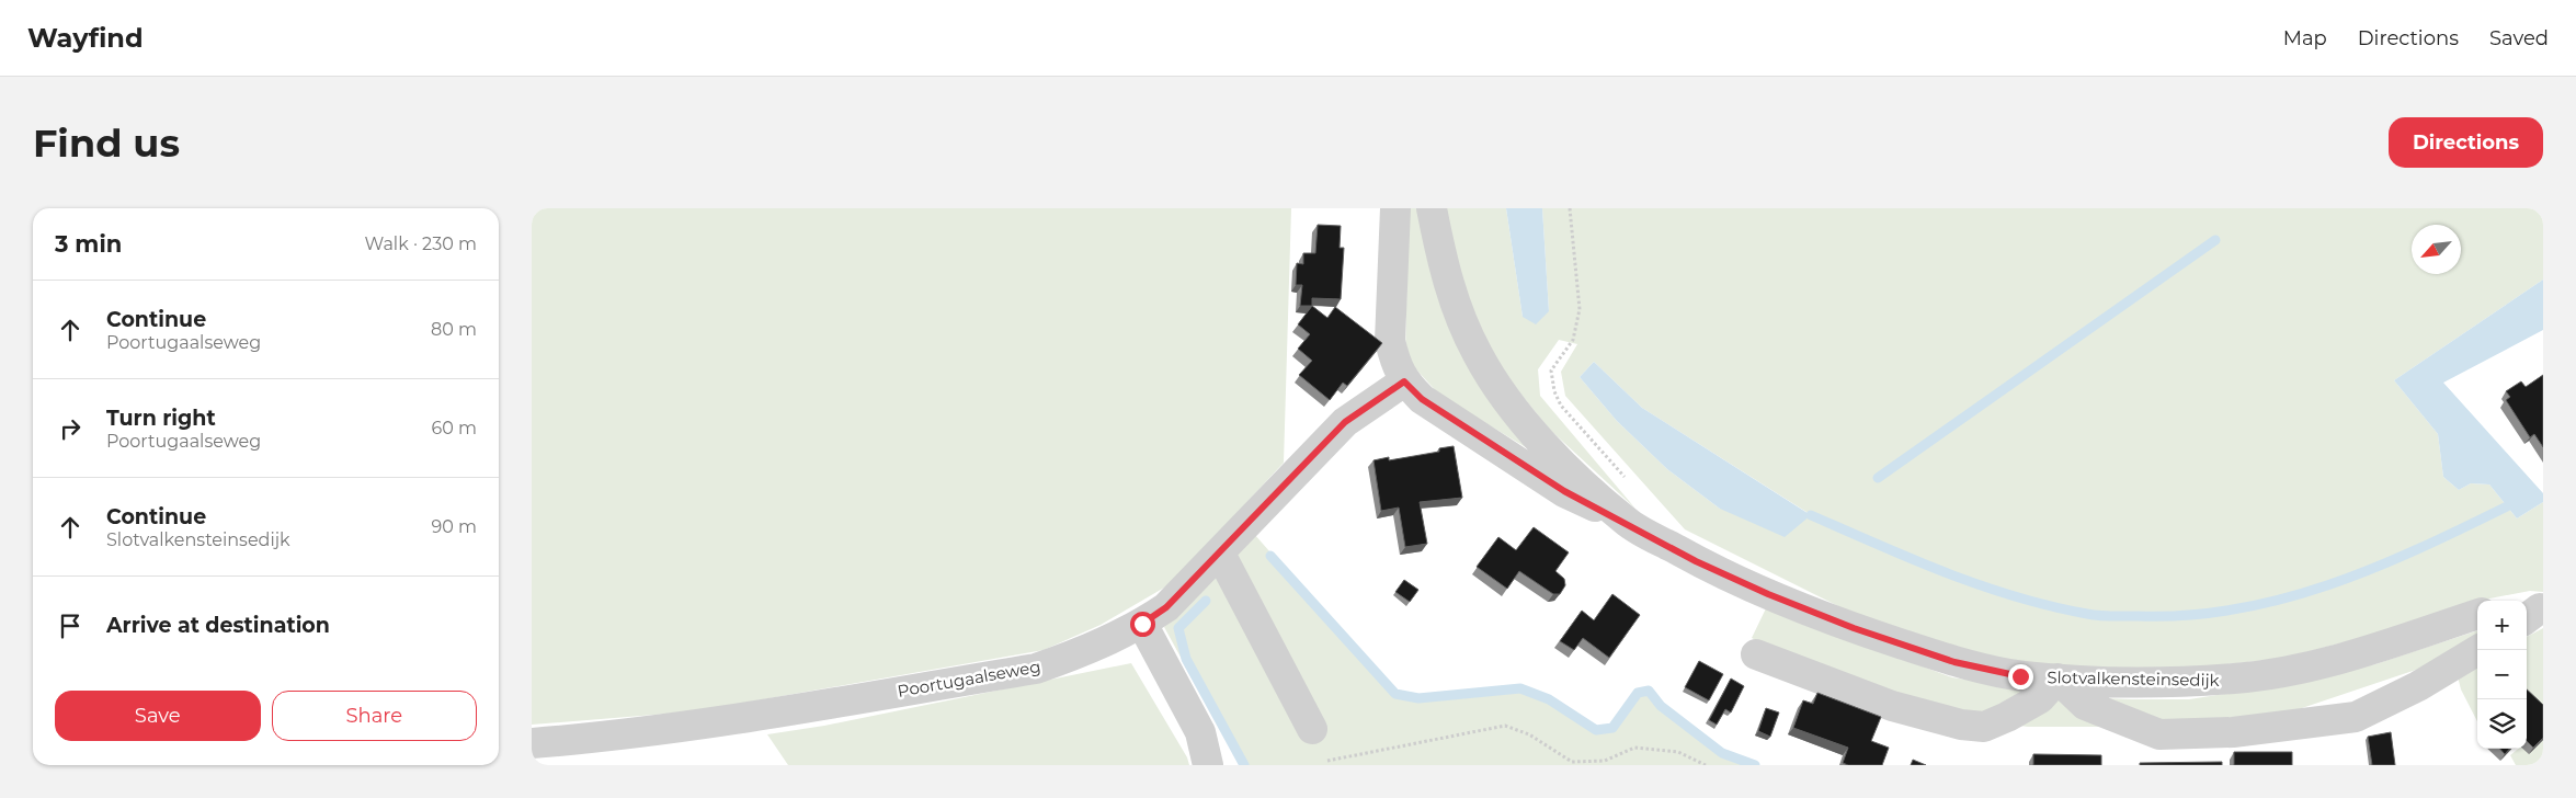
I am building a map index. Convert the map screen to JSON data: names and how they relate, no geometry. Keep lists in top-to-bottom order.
{
  "streets": {
    "street": ["Poortugaalseweg", "Slotvalkensteinsedijk"]
  },
  "north": "bottom left",
  "page": {
    "header": "Wayfind",
    "nav": ["Map", "Directions", "Saved"],
    "buttons": [
      "Directions",
      ["Save", "Share"]
    ],
    "title": "Find us",
    "heading": ["3 min", "Walk · 230 m"],
    "list": [
      ["Continue", "Poortugaalseweg", "80 m"],
      ["Turn right", "Poortugaalseweg", "60 m"],
      ["Continue", "Slotvalkensteinsedijk", "90 m"],
      "Arrive at destination"
    ],
    "map_buttons": ["+", "−"]
  }
}
